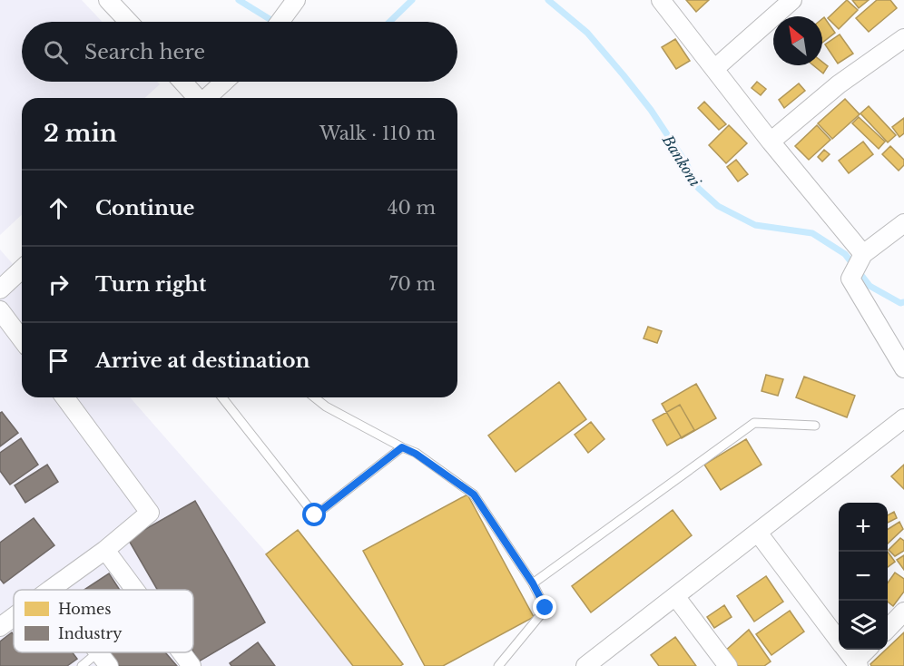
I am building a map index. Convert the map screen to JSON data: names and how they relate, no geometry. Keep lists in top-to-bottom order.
{
  "water": ["Bankoni"],
  "legend": ["Homes", "Industry"],
  "north": "top left",
  "page": {
    "search": "Search here",
    "heading": ["2 min", "Walk · 110 m"],
    "list": [
      ["Continue", "40 m"],
      ["Turn right", "70 m"],
      "Arrive at destination"
    ],
    "map_buttons": ["+", "−"]
  }
}
